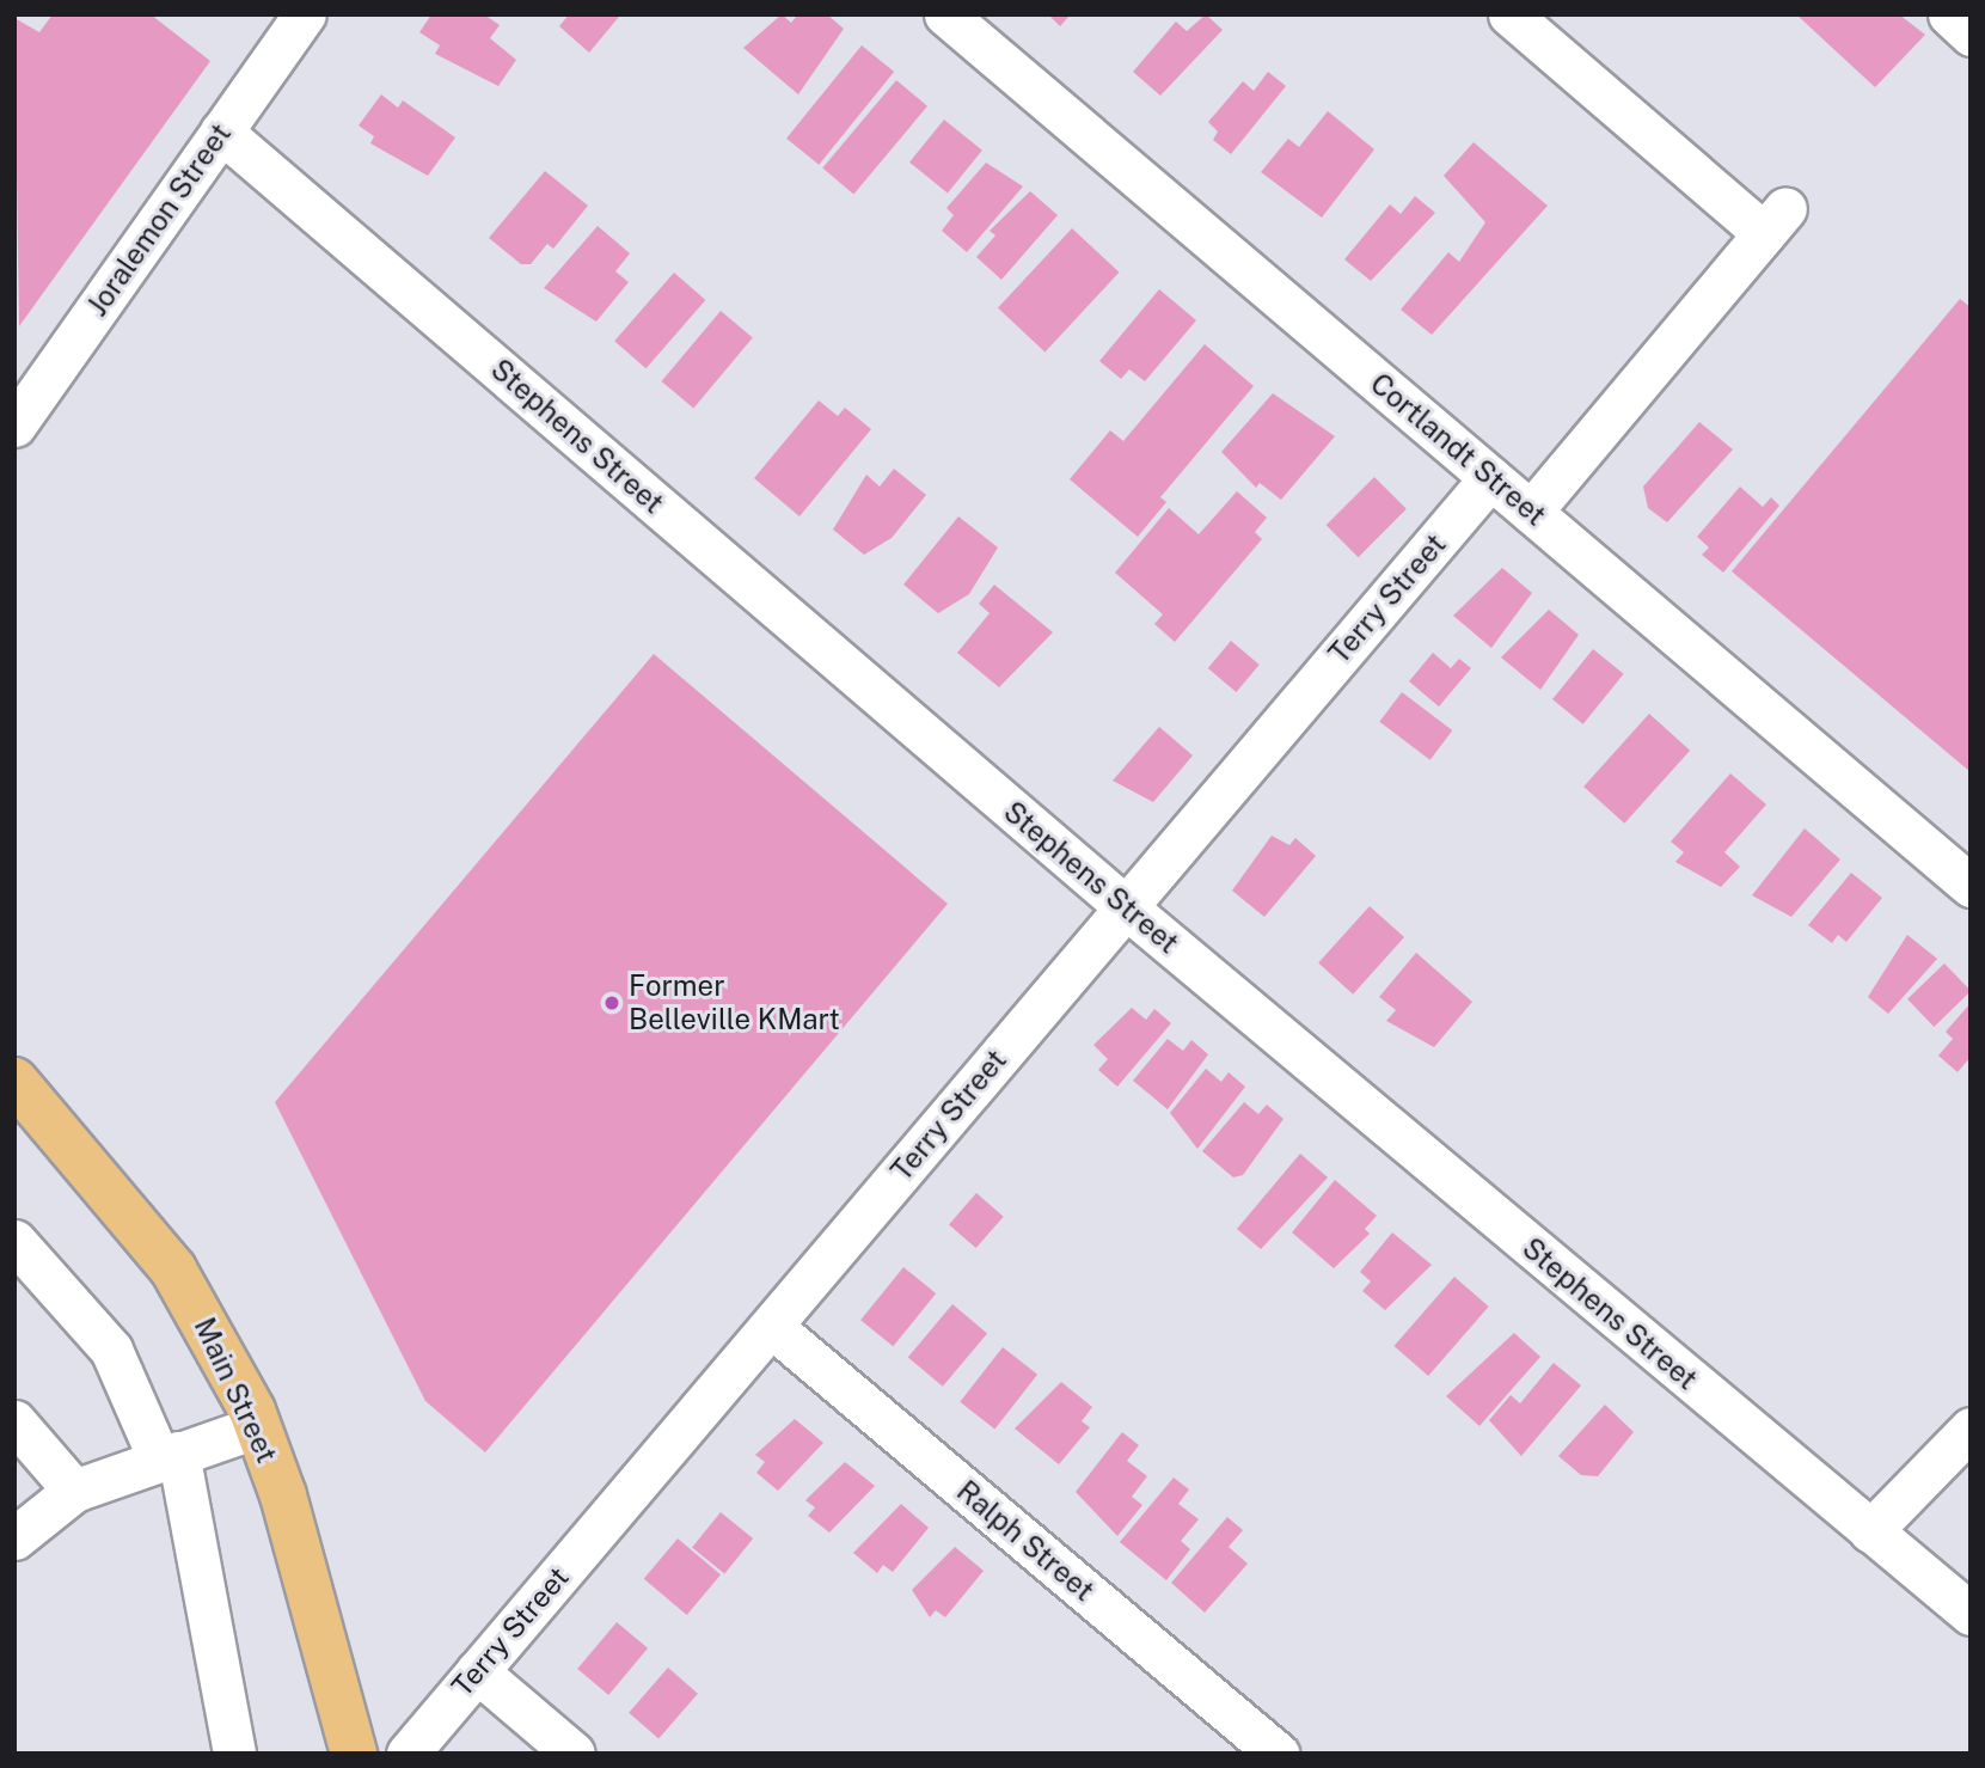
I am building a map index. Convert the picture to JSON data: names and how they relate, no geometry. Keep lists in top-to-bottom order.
{
  "streets": {
    "main road": ["Main Street"],
    "street": [
      "Joralemon Street",
      "Stephens Street",
      "Cortlandt Street",
      "Terry Street",
      "Ralph Street"
    ]
  },
  "crossings": [
    ["Joralemon Street", "Stephens Street"],
    ["Stephens Street", "Terry Street"],
    ["Cortlandt Street", "Terry Street"],
    ["Terry Street", "Ralph Street"]
  ],
  "places": ["Former Belleville KMart"]
}
